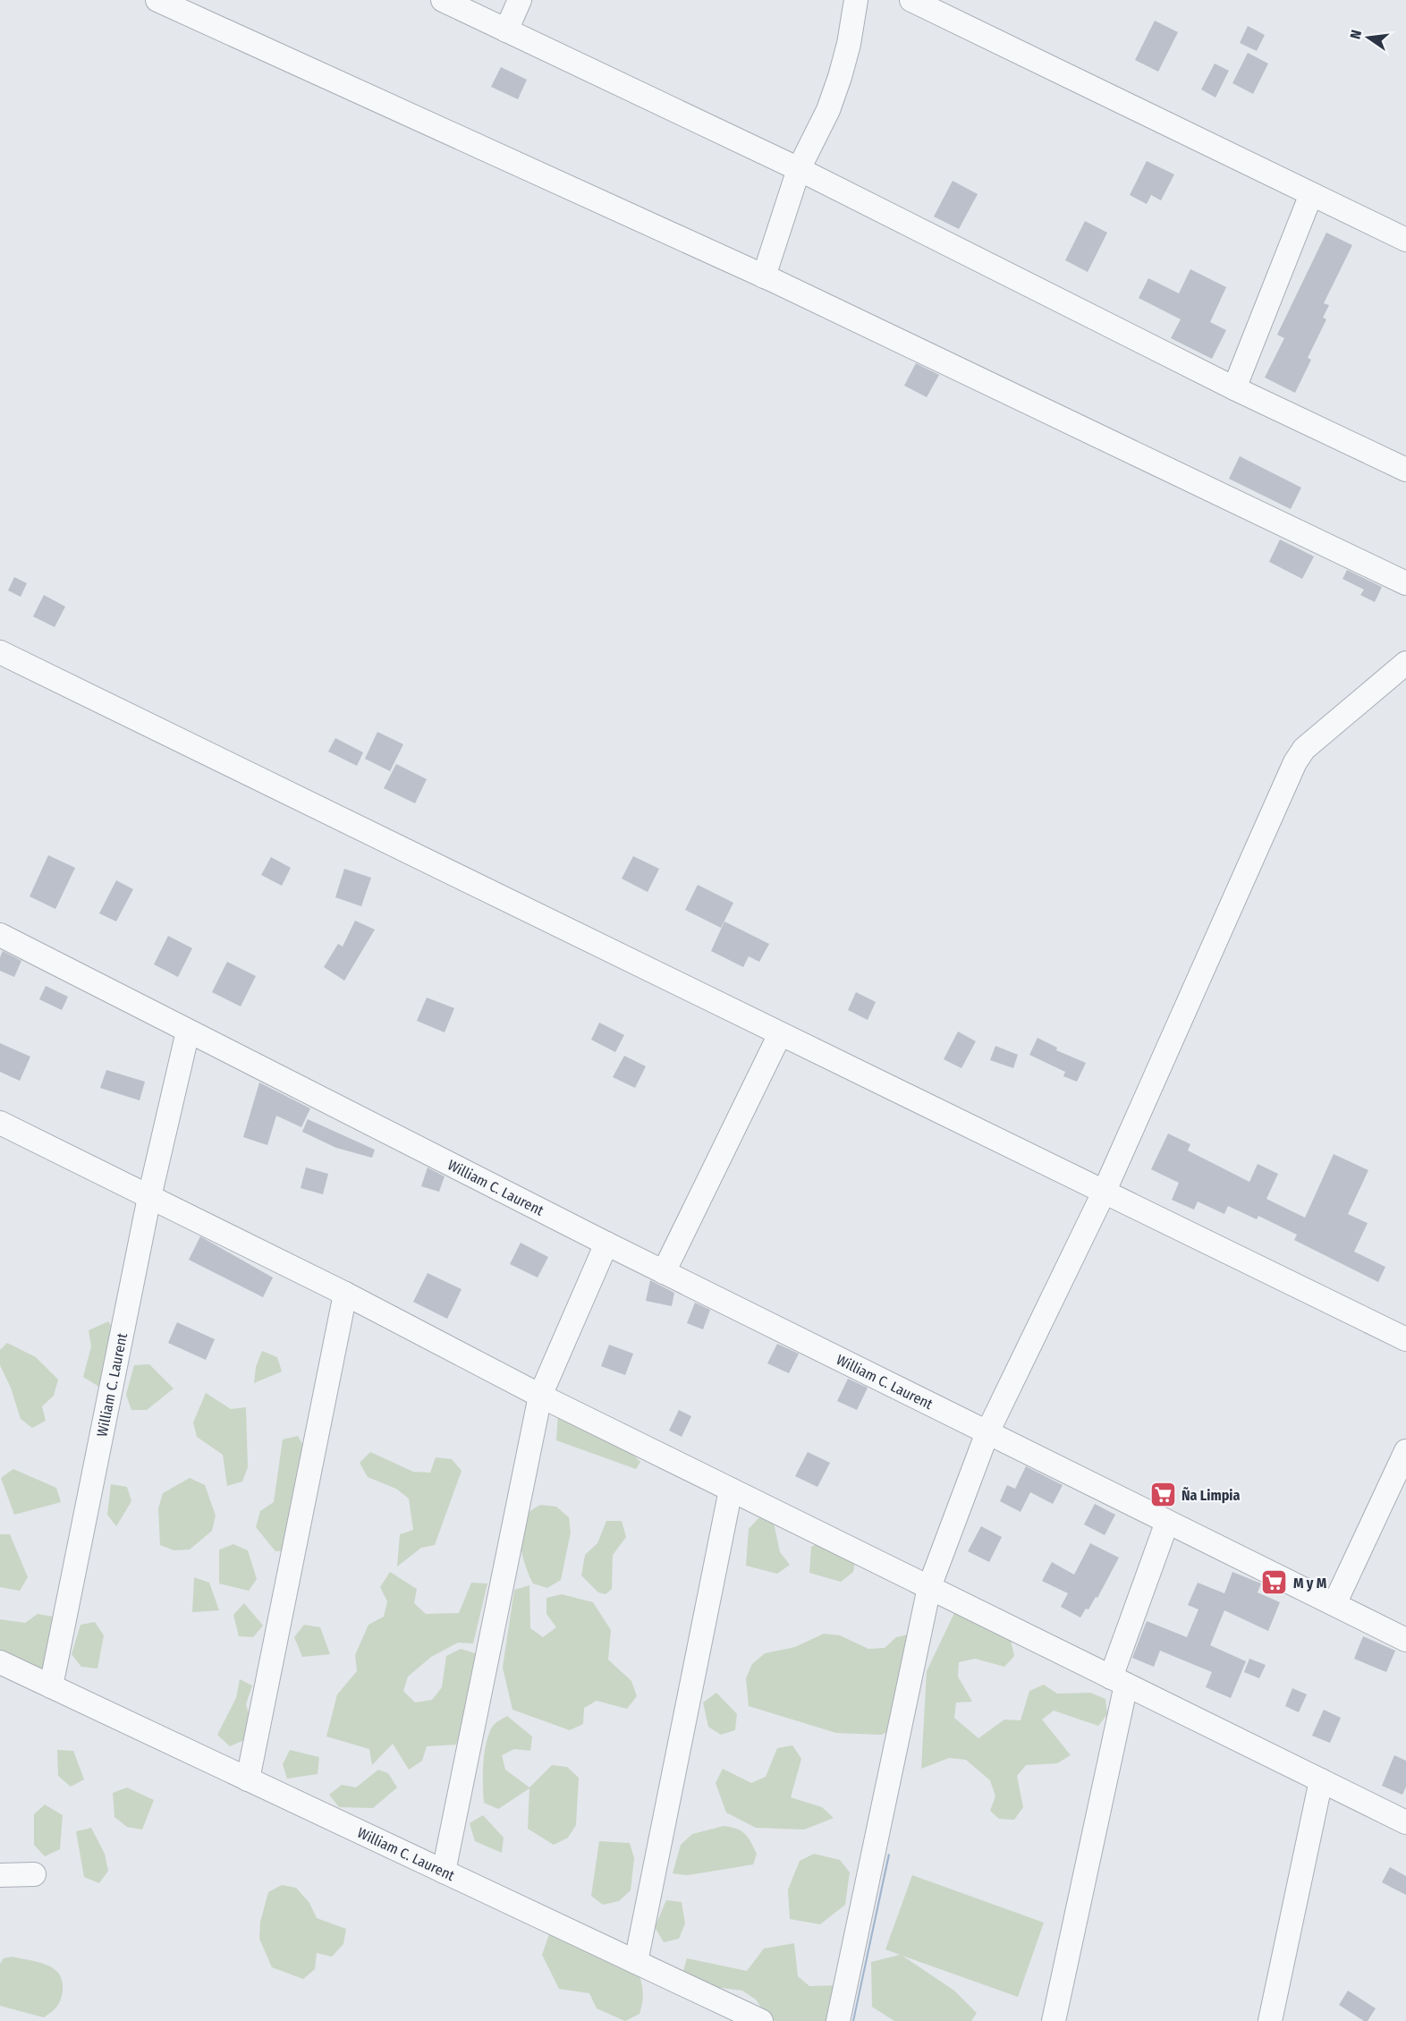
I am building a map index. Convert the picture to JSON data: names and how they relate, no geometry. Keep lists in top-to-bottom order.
{
  "streets": {
    "street": ["William C. Laurent"]
  },
  "places": {
    "supermarket": ["Ña Limpia", "M y M"]
  },
  "north": "left"
}
